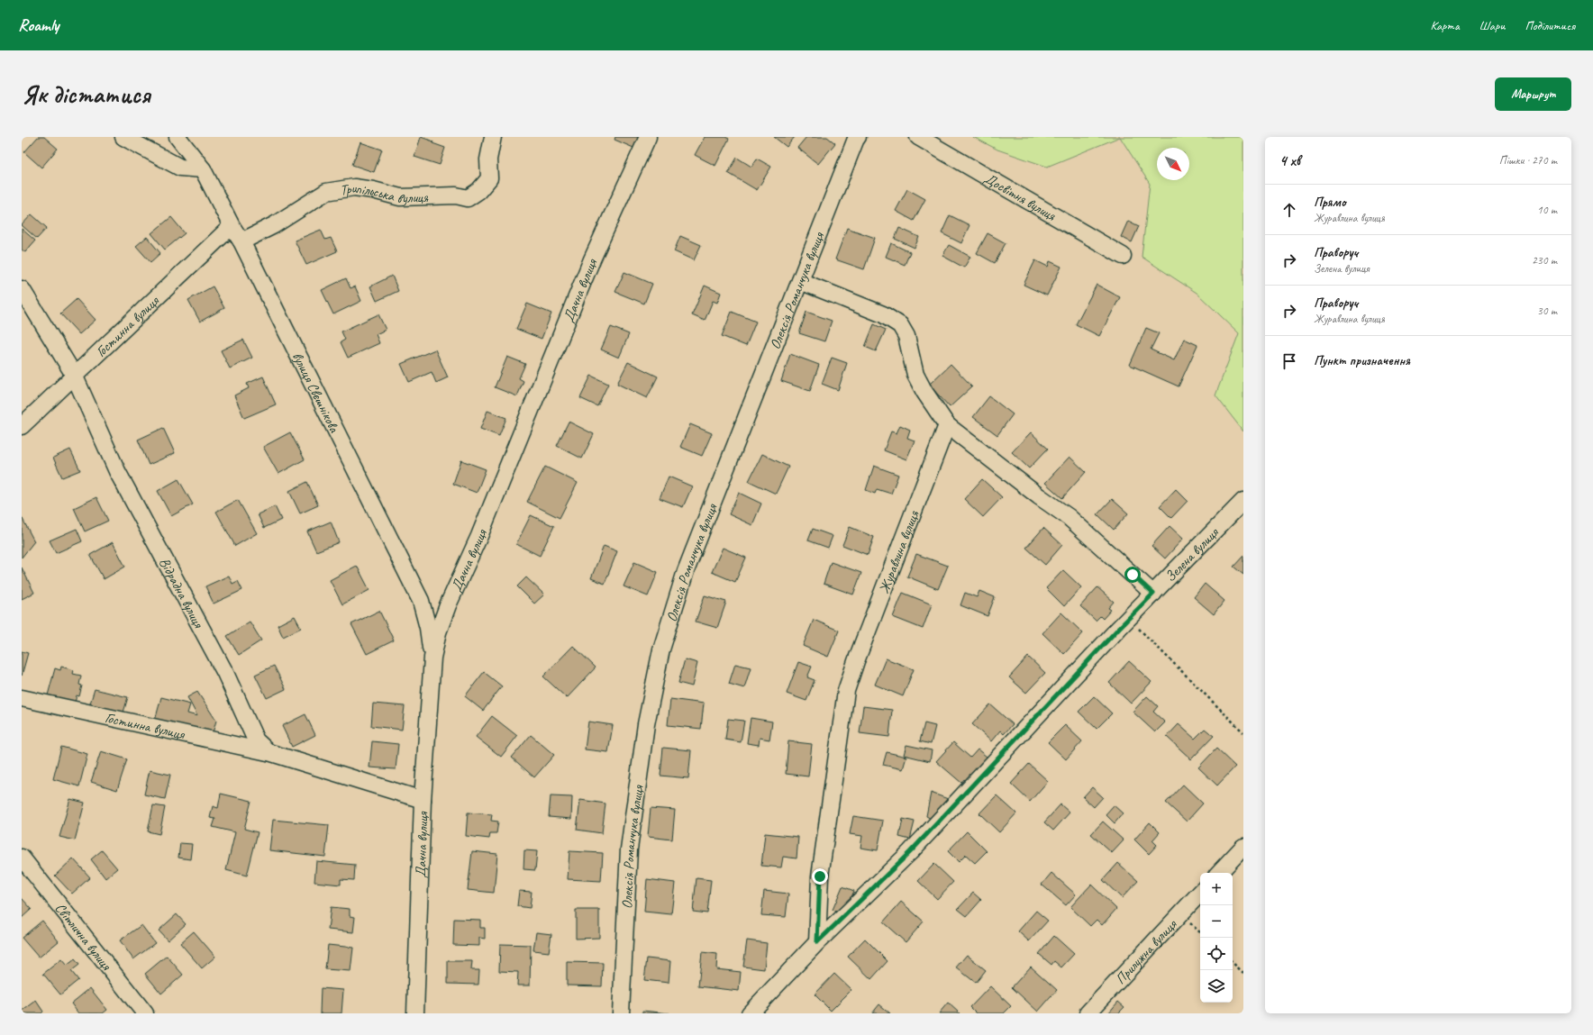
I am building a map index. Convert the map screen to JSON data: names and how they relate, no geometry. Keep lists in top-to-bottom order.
{
  "streets": {
    "street": [
      "Трипільська вулиця",
      "Досвітня вулиця",
      "Дачна вулиця",
      "Олексія Романчука вулиця",
      "Гостинна вулиця",
      "вулиця Свєшнікова",
      "Журавлина вулиця",
      "Зелена вулиця",
      "Відрадна вулиця",
      "Світлична вулиця",
      "Прилужна вулиця"
    ]
  },
  "crossings": [
    ["Трипільська вулиця", "вулиця Свєшнікова"],
    ["Дачна вулиця", "вулиця Свєшнікова"],
    ["Дачна вулиця", "Відрадна вулиця"],
    ["Гостинна вулиця", "вулиця Свєшнікова"],
    ["Гостинна вулиця", "Відрадна вулиця"],
    ["Журавлина вулиця", "Зелена вулиця"]
  ],
  "north": "bottom right",
  "page": {
    "header": "Roamly",
    "nav": ["Карта", "Шари", "Поділитися"],
    "buttons": "Маршрут",
    "title": "Як дістатися",
    "heading": ["4 хв", "Пішки · 270 m"],
    "list": [
      ["Прямо", "Журавлина вулиця", "10 m"],
      ["Праворуч", "Зелена вулиця", "230 m"],
      ["Праворуч", "Журавлина вулиця", "30 m"],
      "Пункт призначення"
    ],
    "map_buttons": ["+", "−"]
  }
}
